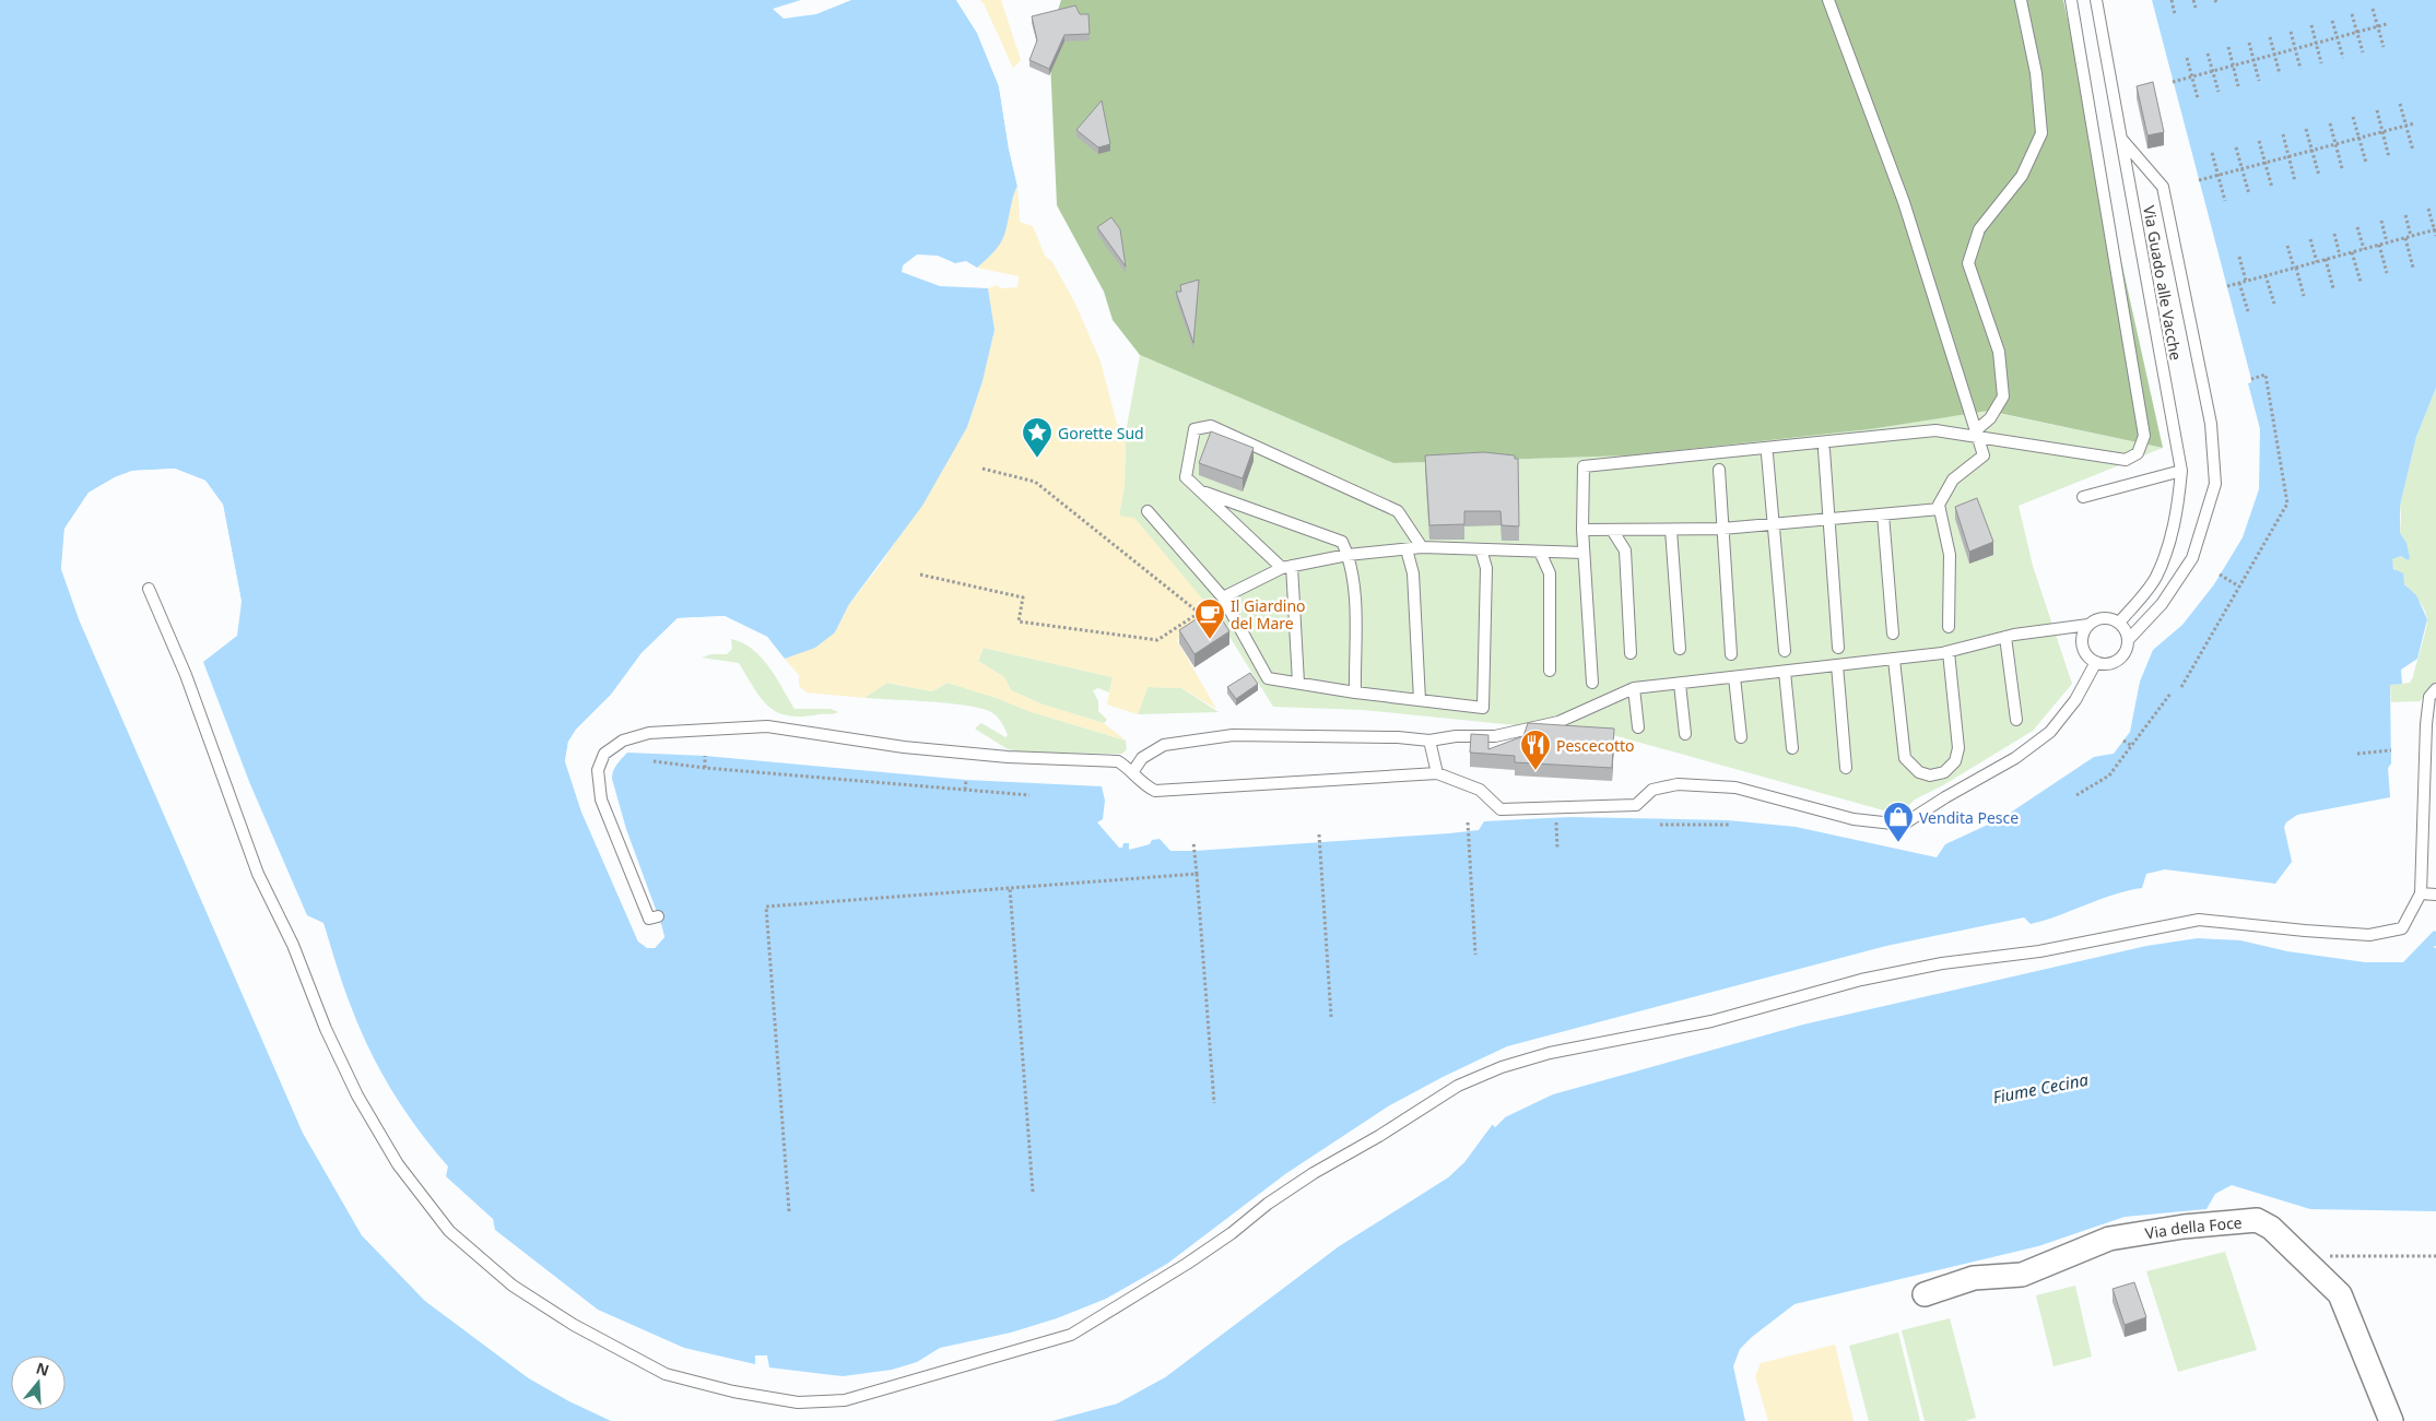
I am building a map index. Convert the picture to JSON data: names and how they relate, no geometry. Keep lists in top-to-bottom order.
{
  "streets": {
    "street": ["Via della Foce"],
    "lane": ["Via Guado alle Vacche"]
  },
  "water": ["Fiume Cecina"],
  "places": {
    "place": ["Gorette Sud"],
    "cafe": ["Il Giardino del Mare"],
    "restaurant": ["Pescecotto"],
    "shop": ["Vendita Pesce"]
  },
  "north": "top"
}
